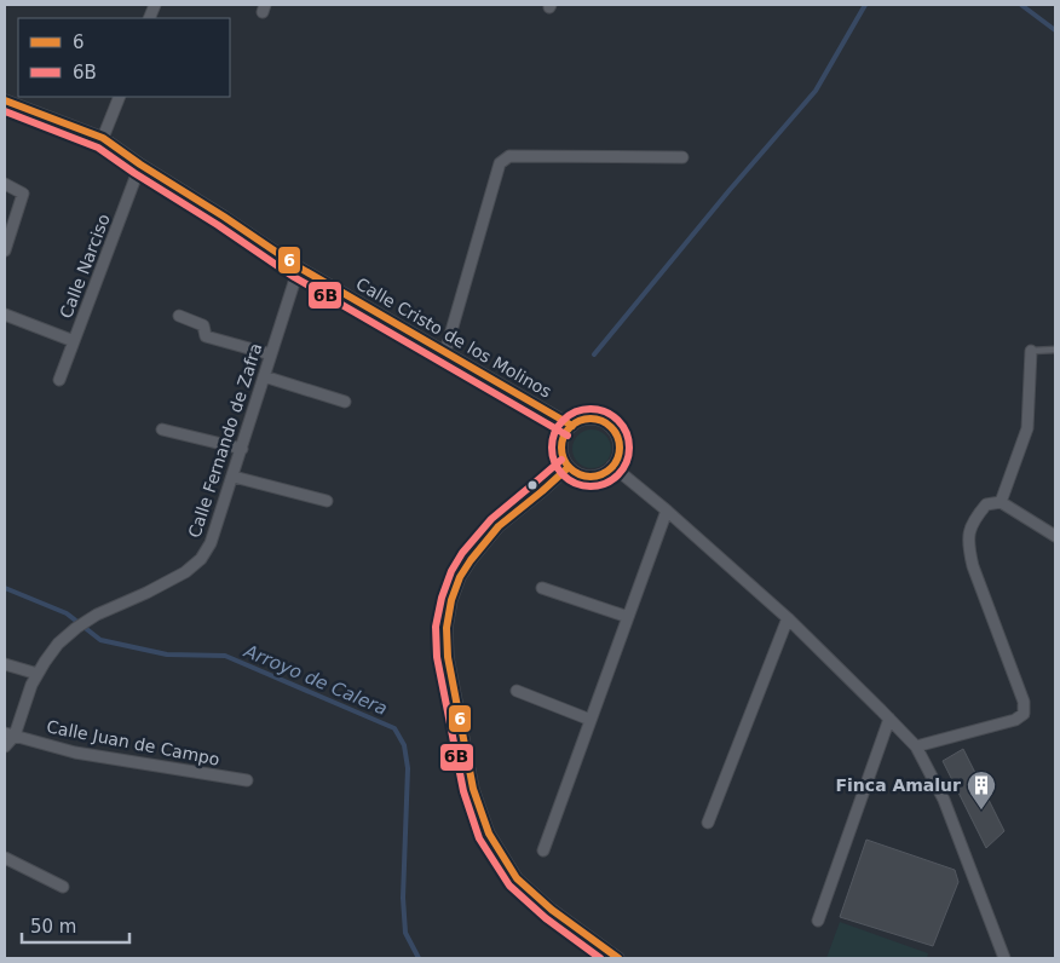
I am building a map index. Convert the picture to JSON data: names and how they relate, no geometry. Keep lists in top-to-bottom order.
{
  "streets": {
    "street": [
      "Calle Narciso",
      "Calle Cristo de los Molinos",
      "Calle Fernando de Zafra",
      "Calle Juan de Campo"
    ]
  },
  "crossings": [
    ["Calle Narciso", "Calle Cristo de los Molinos"],
    ["Calle Cristo de los Molinos", "Calle Fernando de Zafra"],
    ["Calle Fernando de Zafra", "Calle Juan de Campo"]
  ],
  "water": ["Arroyo de Calera"],
  "places": {
    "building": ["Finca Amalur"]
  },
  "lines": ["transit line 6", "transit line 6B"],
  "legend": ["6", "6B"],
  "scale_bar": "50 m"
}
